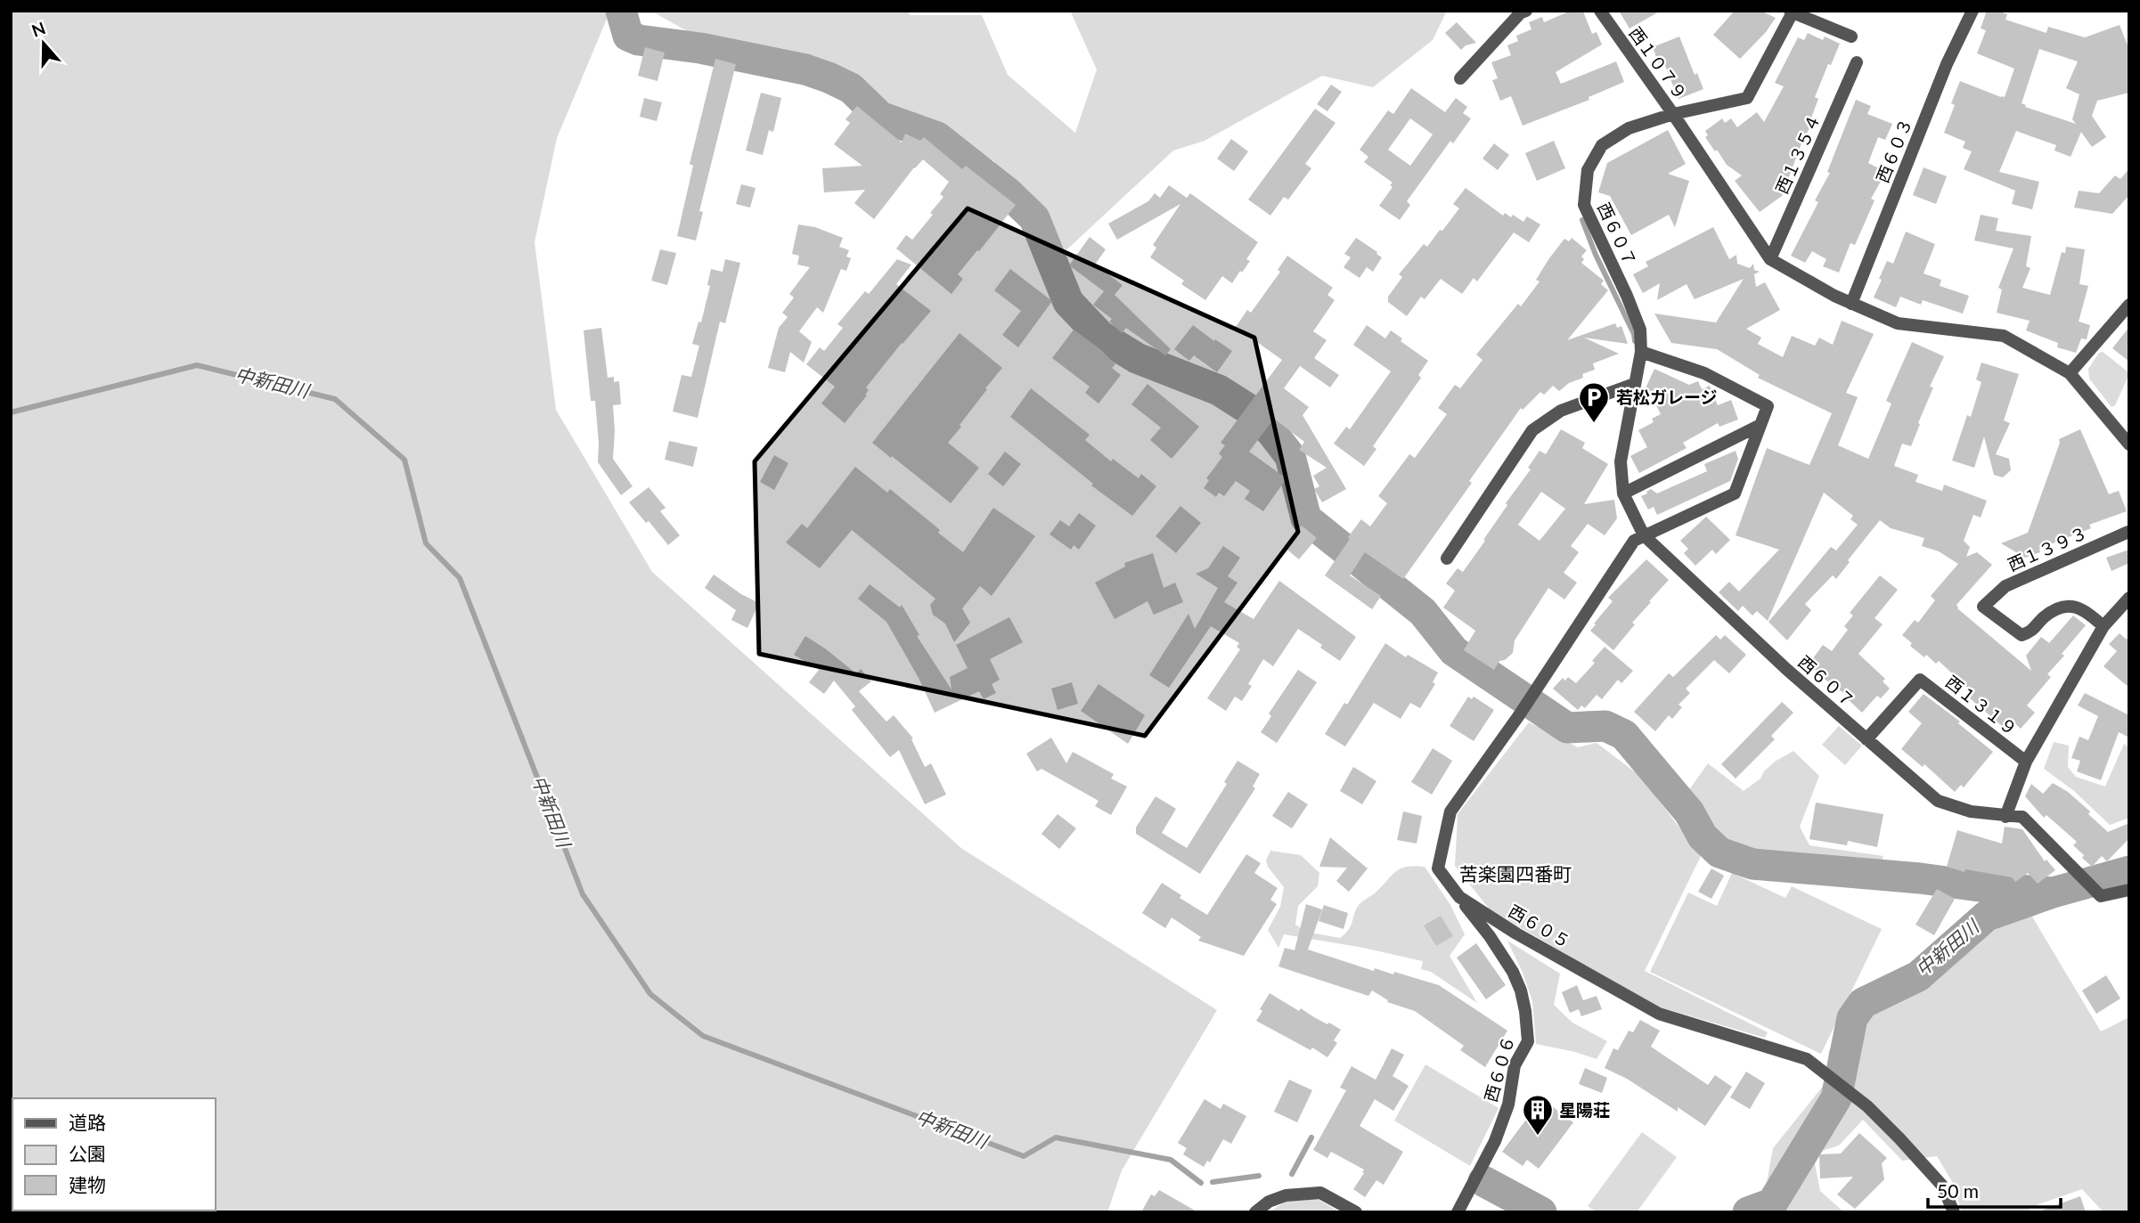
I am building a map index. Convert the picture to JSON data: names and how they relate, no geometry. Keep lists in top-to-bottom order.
{
  "streets": {
    "street": [
      "西１０７９",
      "西６０３",
      "西１３５４",
      "西６０７",
      "西１３９３",
      "西１３１９",
      "西６０５",
      "西６０６"
    ]
  },
  "crossings": [
    ["西１０７９", "西６０７"],
    ["西６０７", "西１３１９"],
    ["西６０７", "西６０５"],
    ["西６０５", "西６０６"]
  ],
  "districts": ["苦楽園四番町"],
  "water": ["中新田川"],
  "places": {
    "parking": ["若松ガレージ"],
    "building": ["星陽荘"]
  },
  "legend": ["道路", "公園", "建物"],
  "scale_bar": "50 m",
  "north": "top"
}
